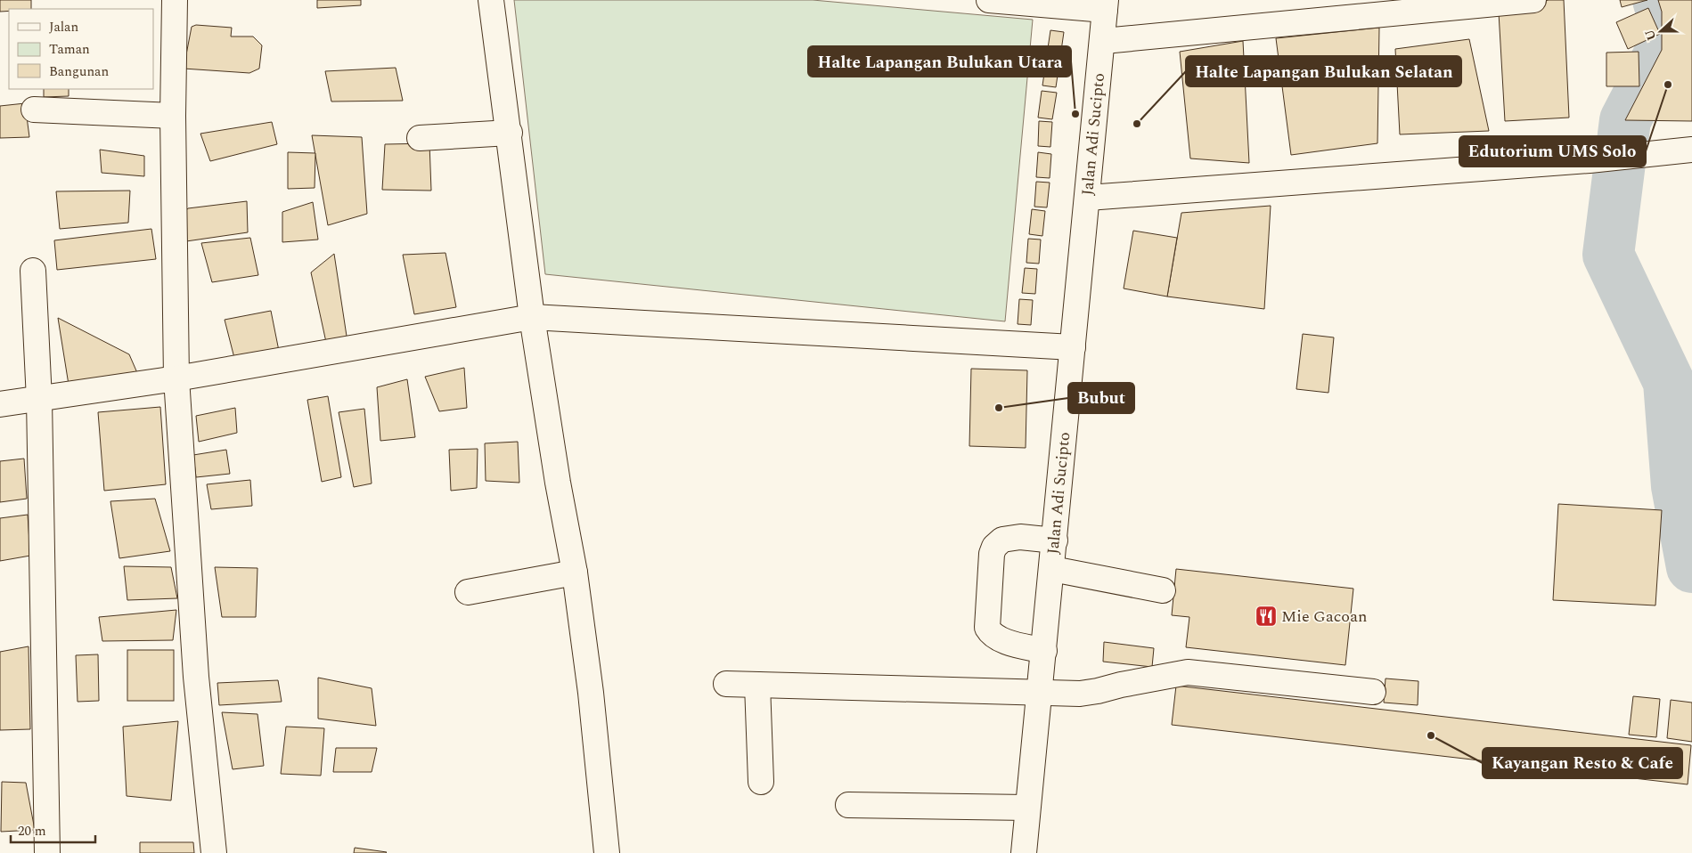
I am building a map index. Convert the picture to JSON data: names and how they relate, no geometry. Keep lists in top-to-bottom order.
{
  "streets": {
    "main road": ["Jalan Adi Sucipto"]
  },
  "places": {
    "other": [
      "Edutorium UMS Solo",
      "Halte Lapangan Bulukan Utara",
      "Halte Lapangan Bulukan Selatan",
      "Bubut",
      "Kayangan Resto & Cafe"
    ],
    "restaurant": ["Mie Gacoan"]
  },
  "legend": ["Jalan", "Taman", "Bangunan"],
  "scale_bar": "20 m",
  "north": "left"
}
